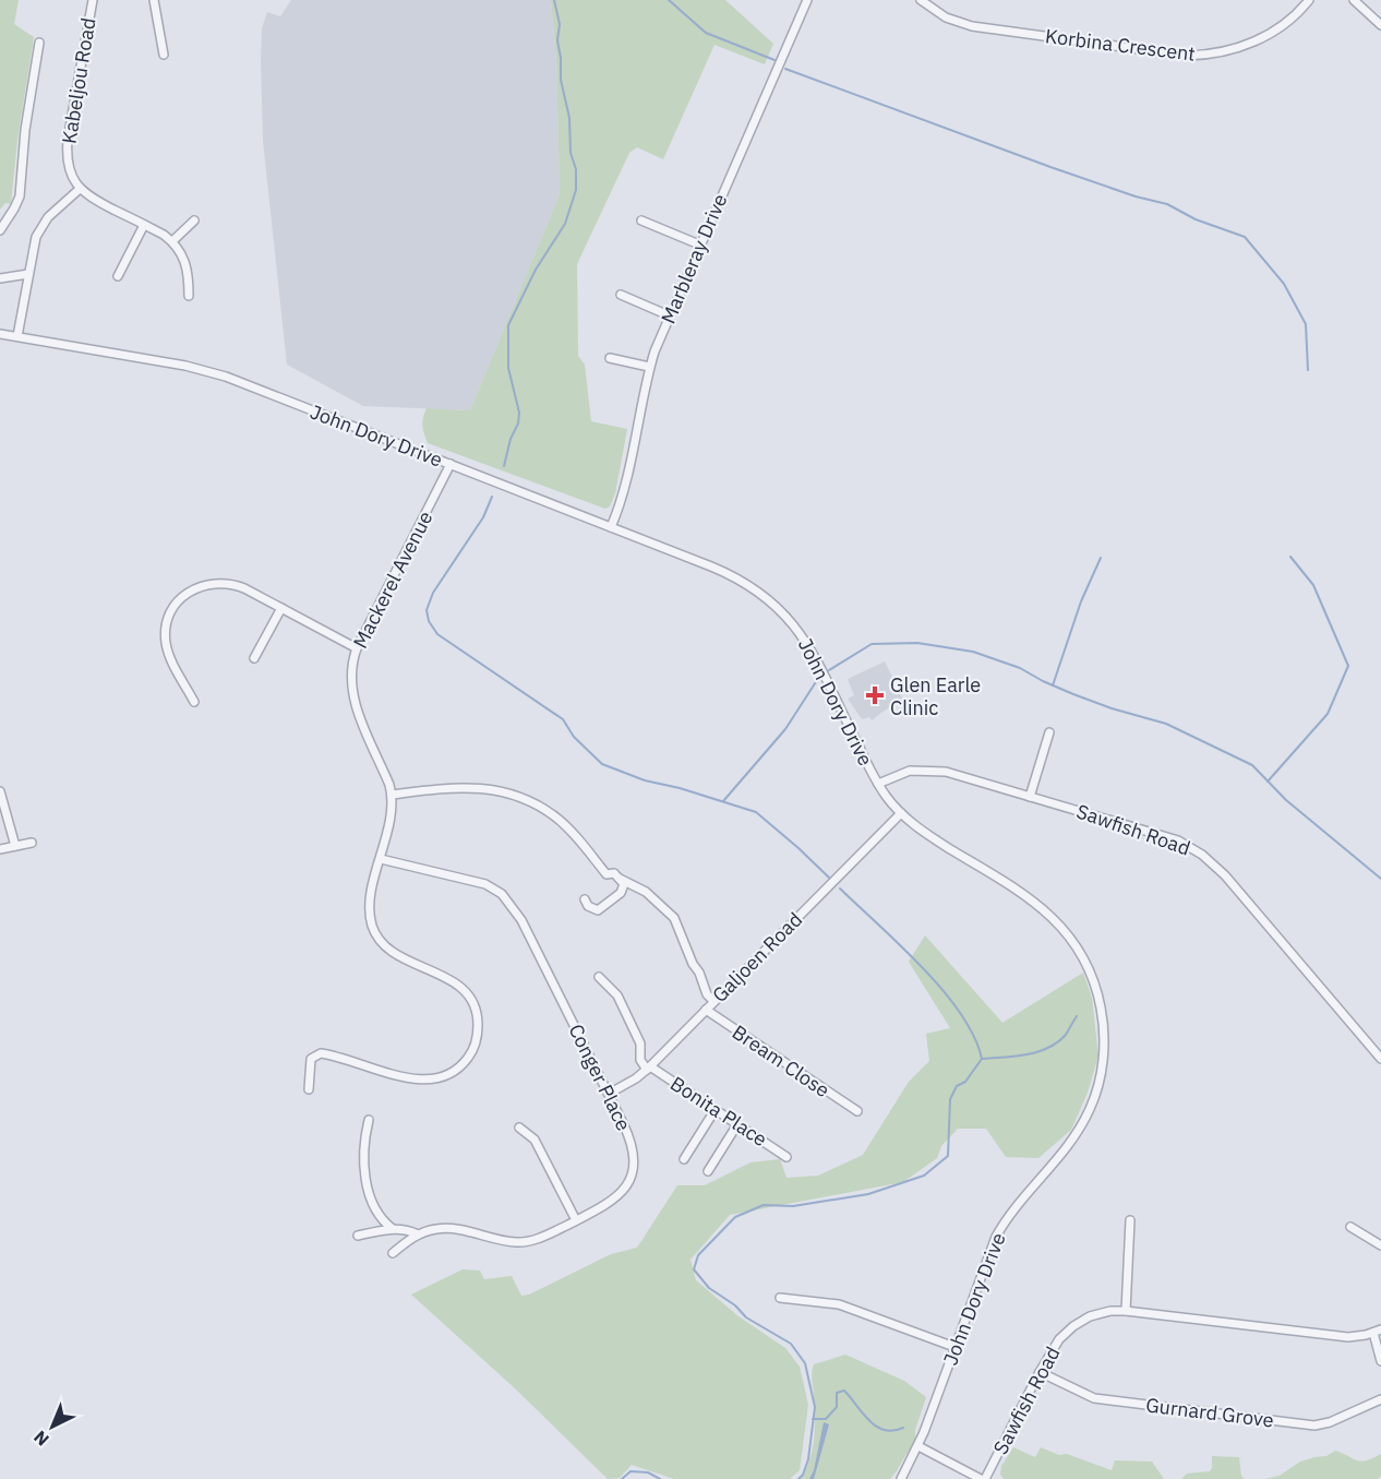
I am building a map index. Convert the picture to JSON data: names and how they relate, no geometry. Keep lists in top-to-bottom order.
{
  "streets": {
    "street": [
      "Korbina Crescent",
      "Kabeljou Road",
      "Marbleray Drive",
      "John Dory Drive",
      "Mackerel Avenue",
      "Sawfish Road",
      "Galjoen Road",
      "Bream Close",
      "Conger Place",
      "Bonita Place",
      "Gurnard Grove"
    ]
  },
  "crossings": [
    ["Marbleray Drive", "John Dory Drive"],
    ["John Dory Drive", "Mackerel Avenue"],
    ["John Dory Drive", "Sawfish Road"],
    ["John Dory Drive", "Galjoen Road"],
    ["Mackerel Avenue", "Conger Place"],
    ["Sawfish Road", "Gurnard Grove"],
    ["Galjoen Road", "Bream Close"],
    ["Galjoen Road", "Conger Place"],
    ["Galjoen Road", "Bonita Place"]
  ],
  "places": {
    "health": ["Glen Earle Clinic"]
  },
  "north": "bottom left"
}
